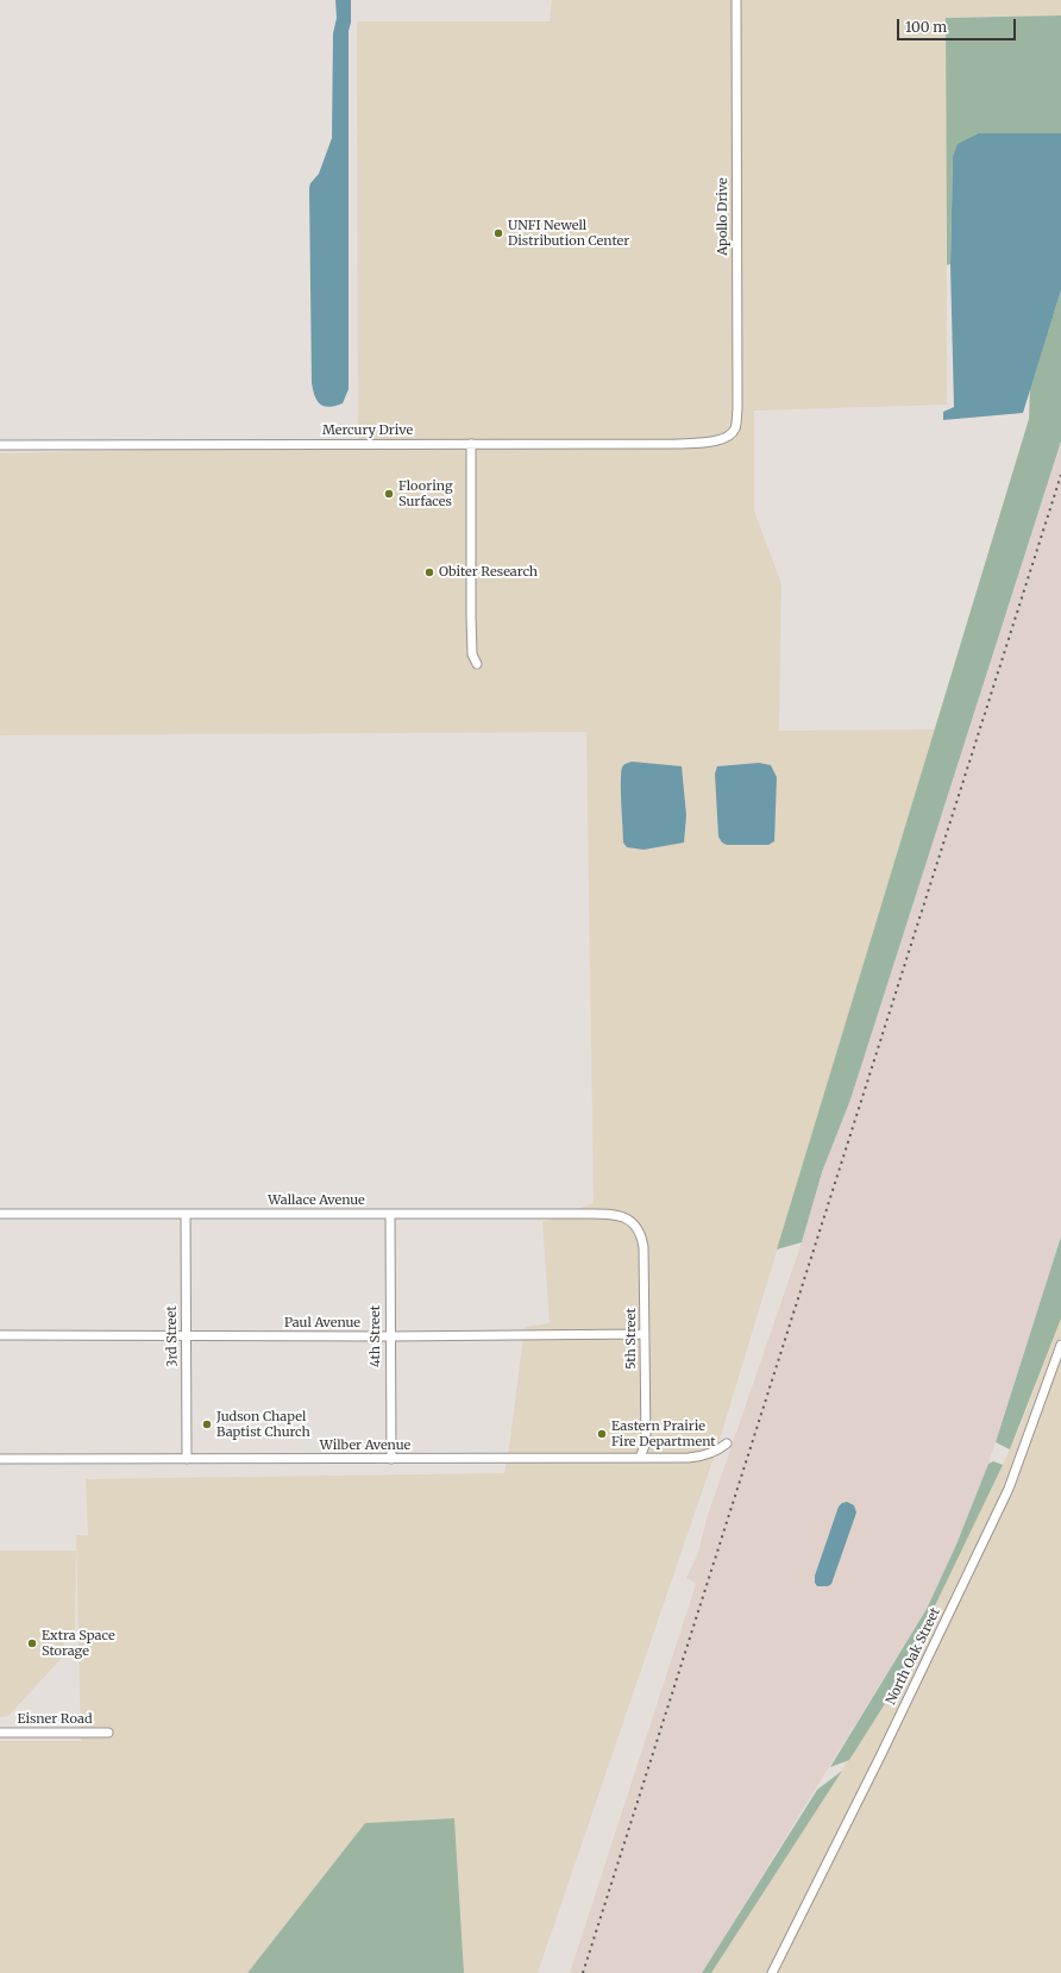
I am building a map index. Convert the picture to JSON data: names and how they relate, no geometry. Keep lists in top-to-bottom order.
{
  "streets": {
    "street": [
      "Apollo Drive",
      "Mercury Drive",
      "Wallace Avenue",
      "Paul Avenue",
      "3rd Street",
      "4th Street",
      "5th Street",
      "Wilber Avenue",
      "North Oak Street",
      "Eisner Road"
    ]
  },
  "crossings": [
    ["Apollo Drive", "Mercury Drive"],
    ["Wallace Avenue", "3rd Street"],
    ["Wallace Avenue", "4th Street"],
    ["Wallace Avenue", "5th Street"],
    ["Paul Avenue", "3rd Street"],
    ["Paul Avenue", "4th Street"],
    ["Paul Avenue", "5th Street"],
    ["3rd Street", "Wilber Avenue"],
    ["4th Street", "Wilber Avenue"],
    ["5th Street", "Wilber Avenue"]
  ],
  "places": [
    "UNFI Newell Distribution Center",
    "Flooring Surfaces",
    "Obiter Research",
    "Judson Chapel Baptist Church",
    "Eastern Prairie Fire Department",
    "Extra Space Storage"
  ],
  "scale_bar": "100 m"
}
